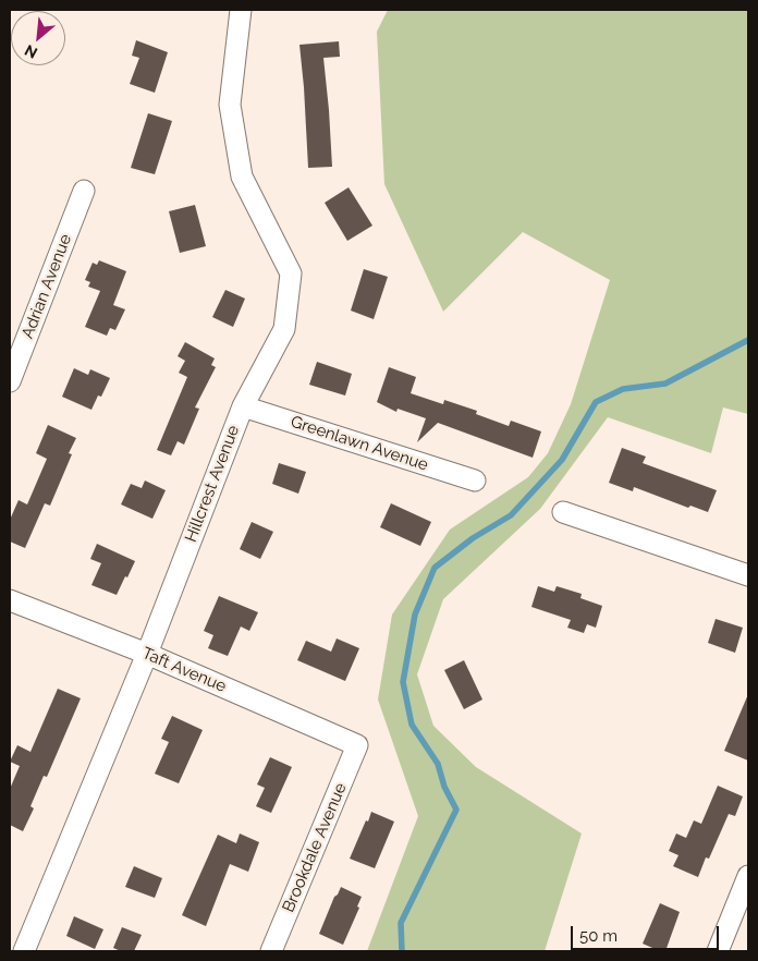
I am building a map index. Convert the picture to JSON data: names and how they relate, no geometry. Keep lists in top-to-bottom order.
{
  "streets": {
    "street": [
      "Adrian Avenue",
      "Greenlawn Avenue",
      "Hillcrest Avenue",
      "Taft Avenue",
      "Brookdale Avenue"
    ]
  },
  "crossings": [
    ["Greenlawn Avenue", "Hillcrest Avenue"],
    ["Hillcrest Avenue", "Taft Avenue"],
    ["Taft Avenue", "Brookdale Avenue"]
  ],
  "scale_bar": "50 m",
  "north": "bottom left"
}
